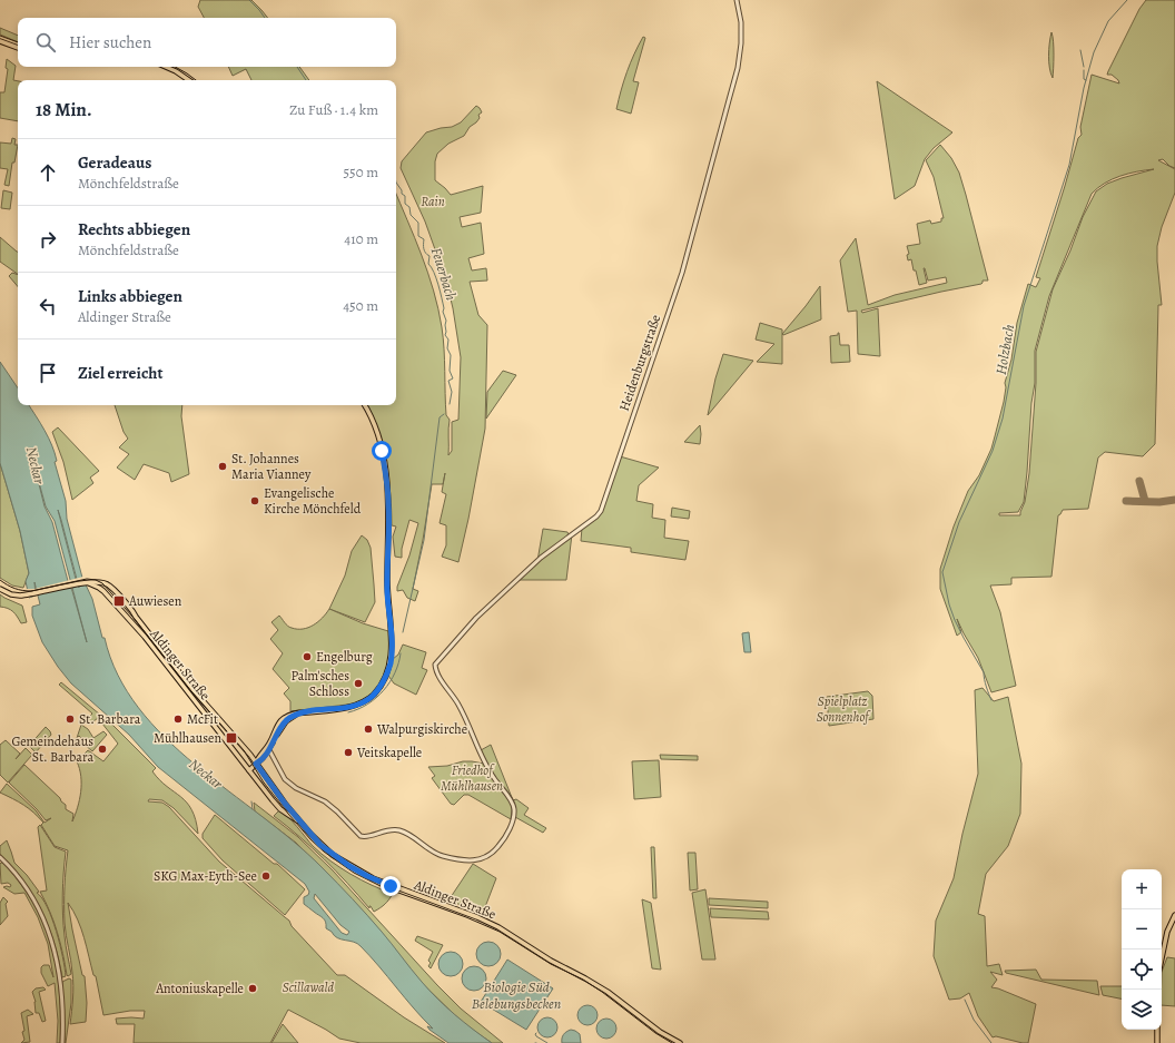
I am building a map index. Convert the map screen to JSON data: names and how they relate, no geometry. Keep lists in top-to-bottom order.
{
  "streets": {
    "main road": ["Aldinger Straße"],
    "street": ["Heidenburgstraße"]
  },
  "water": [
    "Feuerbach",
    "Holzbach",
    "Neckar",
    "Biologie Süd Belebungsbecken"
  ],
  "parks": [
    "Rain",
    "Spielplatz Sonnenhof",
    "Friedhof Mühlhausen",
    "Scillawald"
  ],
  "places": {
    "other": [
      "St. Johannes Maria Vianney",
      "Evangelische Kirche Mönchfeld",
      "Engelburg",
      "Palm'sches Schloss",
      "St. Barbara",
      "McFit",
      "Walpurgiskirche",
      "Gemeindehaus St. Barbara",
      "Veitskapelle",
      "SKG Max-Eyth-See",
      "Antoniuskapelle"
    ],
    "transit": ["Auwiesen", "Mühlhausen"]
  },
  "page": {
    "search": "Hier suchen",
    "heading": ["18 Min.", "Zu Fuß · 1.4 km"],
    "list": [
      ["Geradeaus", "Mönchfeldstraße", "550 m"],
      ["Rechts abbiegen", "Mönchfeldstraße", "410 m"],
      ["Links abbiegen", "Aldinger Straße", "450 m"],
      "Ziel erreicht"
    ],
    "map_buttons": ["+", "−"]
  }
}
